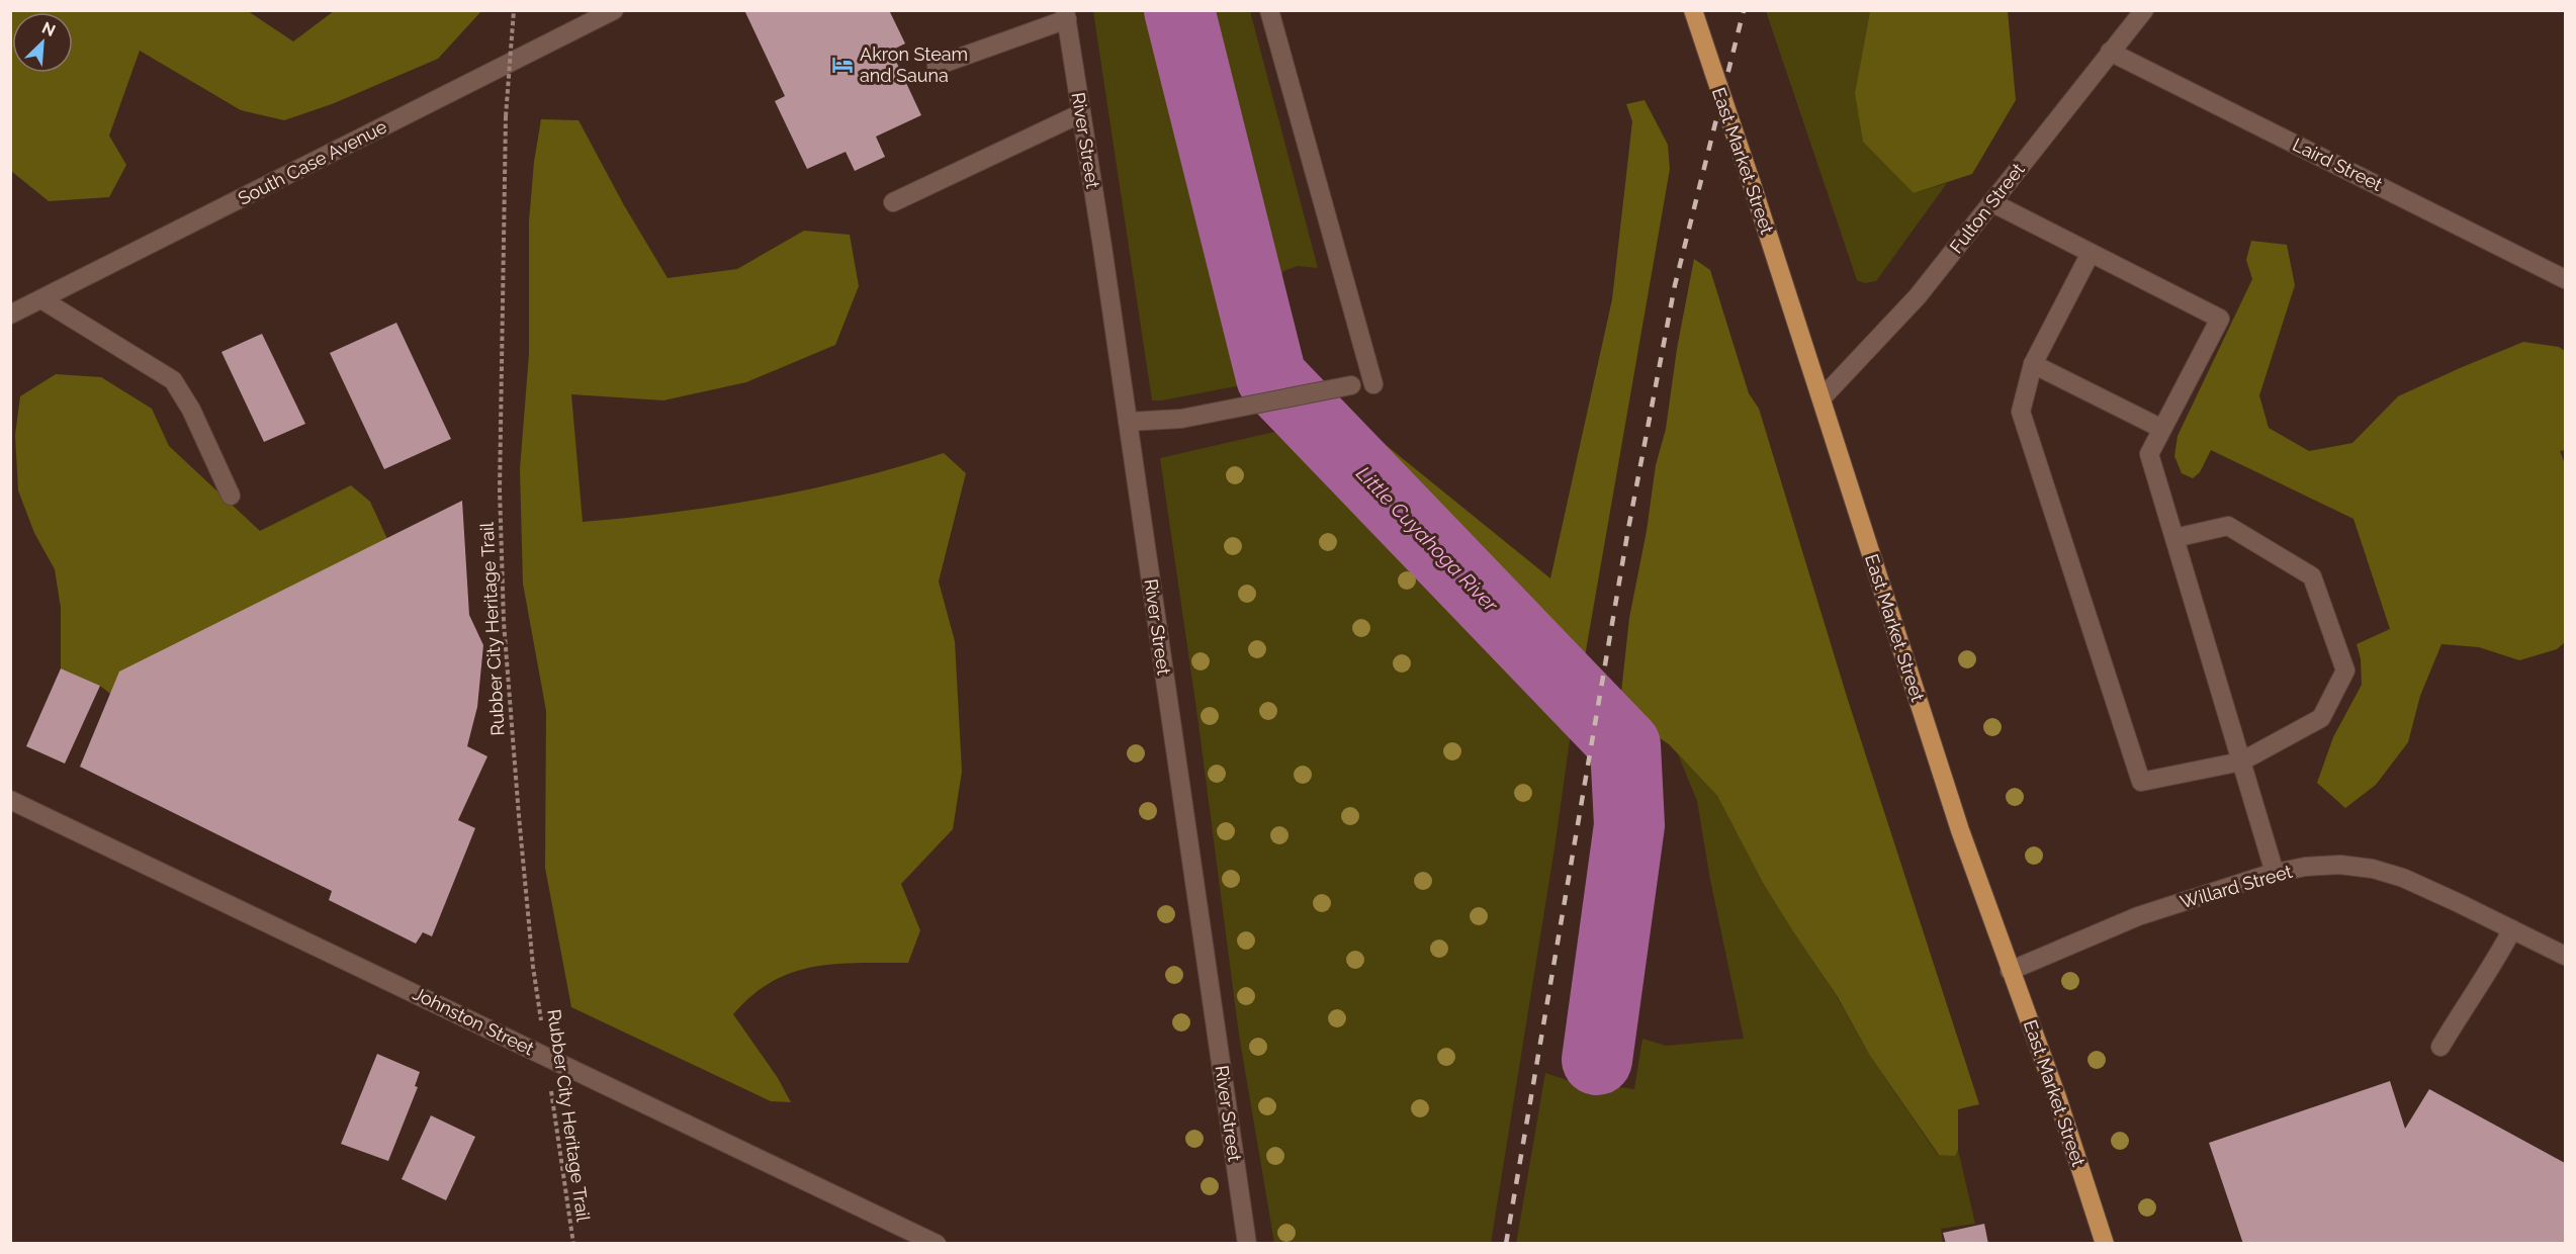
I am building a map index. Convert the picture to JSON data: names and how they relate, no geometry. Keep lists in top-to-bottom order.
{
  "streets": {
    "main road": ["East Market Street"],
    "street": [
      "River Street",
      "South Case Avenue",
      "Laird Street",
      "Fulton Street",
      "Willard Street",
      "Johnston Street"
    ],
    "path": ["Rubber City Heritage Trail"]
  },
  "crossings": [
    ["East Market Street", "Fulton Street"],
    ["East Market Street", "Willard Street"],
    ["Laird Street", "Fulton Street"],
    ["Rubber City Heritage Trail", "Johnston Street"]
  ],
  "water": ["Little Cuyahoga River"],
  "places": {
    "hotel": ["Akron Steam and Sauna"]
  },
  "north": "top right"
}
